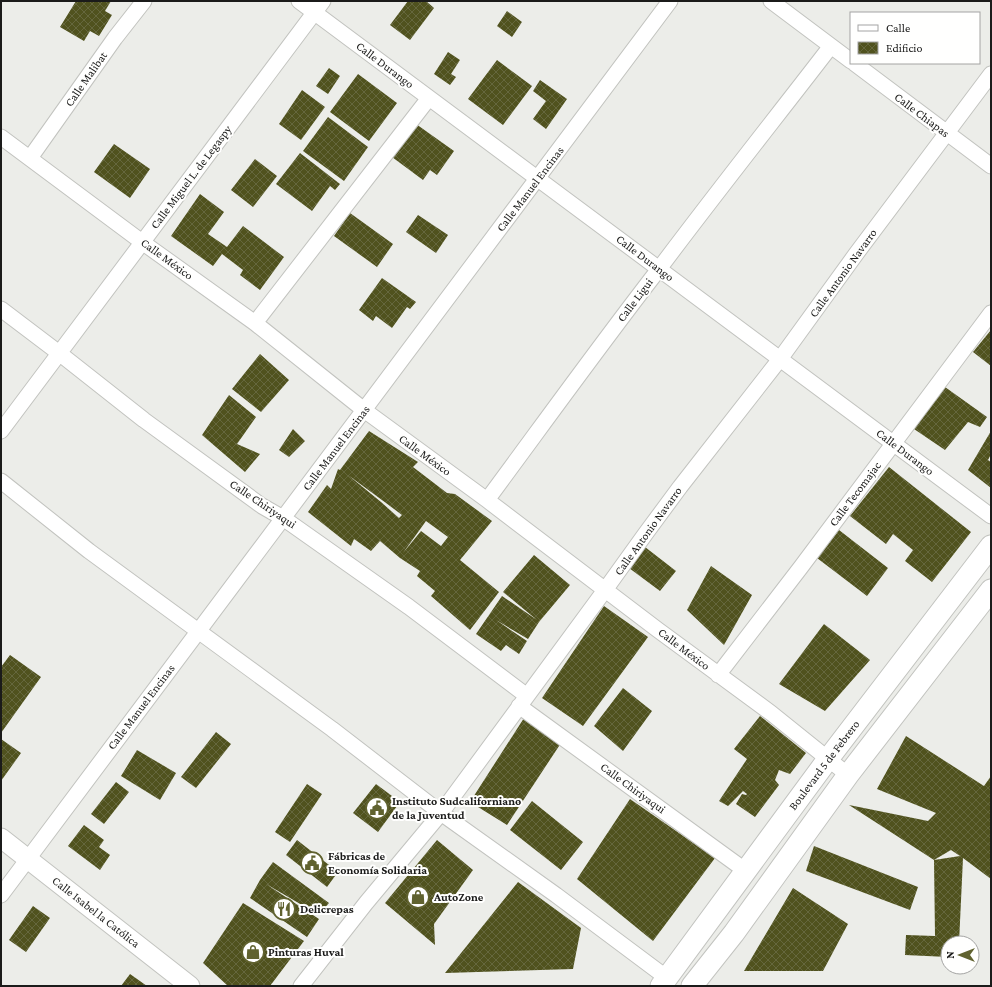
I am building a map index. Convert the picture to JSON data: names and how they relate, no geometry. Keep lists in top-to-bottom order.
{
  "streets": {
    "main road": ["Boulevard 5 de Febrero"],
    "street": [
      "Calle Durango",
      "Calle Malibat",
      "Calle Chiapas",
      "Calle Miguel L. de Legaspy",
      "Calle Manuel Encinas",
      "Calle México",
      "Calle Antonio Navarro",
      "Calle Ligui",
      "Calle Tecomajac",
      "Calle Chiriyaqui",
      "Calle Isabel la Católica"
    ]
  },
  "crossings": [
    ["Calle Durango", "Calle Miguel L. de Legaspy"],
    ["Calle Durango", "Calle Manuel Encinas"],
    ["Calle Durango", "Calle Antonio Navarro"],
    ["Calle Durango", "Calle Ligui"],
    ["Calle Durango", "Calle Tecomajac"],
    ["Calle Malibat", "Calle México"],
    ["Calle Chiapas", "Calle Antonio Navarro"],
    ["Calle Miguel L. de Legaspy", "Calle México"],
    ["Calle Miguel L. de Legaspy", "Calle Chiriyaqui"],
    ["Calle Manuel Encinas", "Calle México"],
    ["Calle Manuel Encinas", "Calle Chiriyaqui"],
    ["Calle Manuel Encinas", "Calle Isabel la Católica"],
    ["Calle México", "Calle Antonio Navarro"],
    ["Calle México", "Calle Ligui"],
    ["Calle México", "Calle Tecomajac"],
    ["Calle México", "Boulevard 5 de Febrero"],
    ["Calle Antonio Navarro", "Calle Chiriyaqui"],
    ["Calle Chiriyaqui", "Boulevard 5 de Febrero"]
  ],
  "places": {
    "public building": ["Instituto Sudcaliforniano de la Juventud", "Fábricas de Economía Solidaria"],
    "shop": ["AutoZone", "Pinturas Huval"],
    "restaurant": ["Delicrepas"]
  },
  "legend": ["Calle", "Edificio"],
  "north": "left"
}
